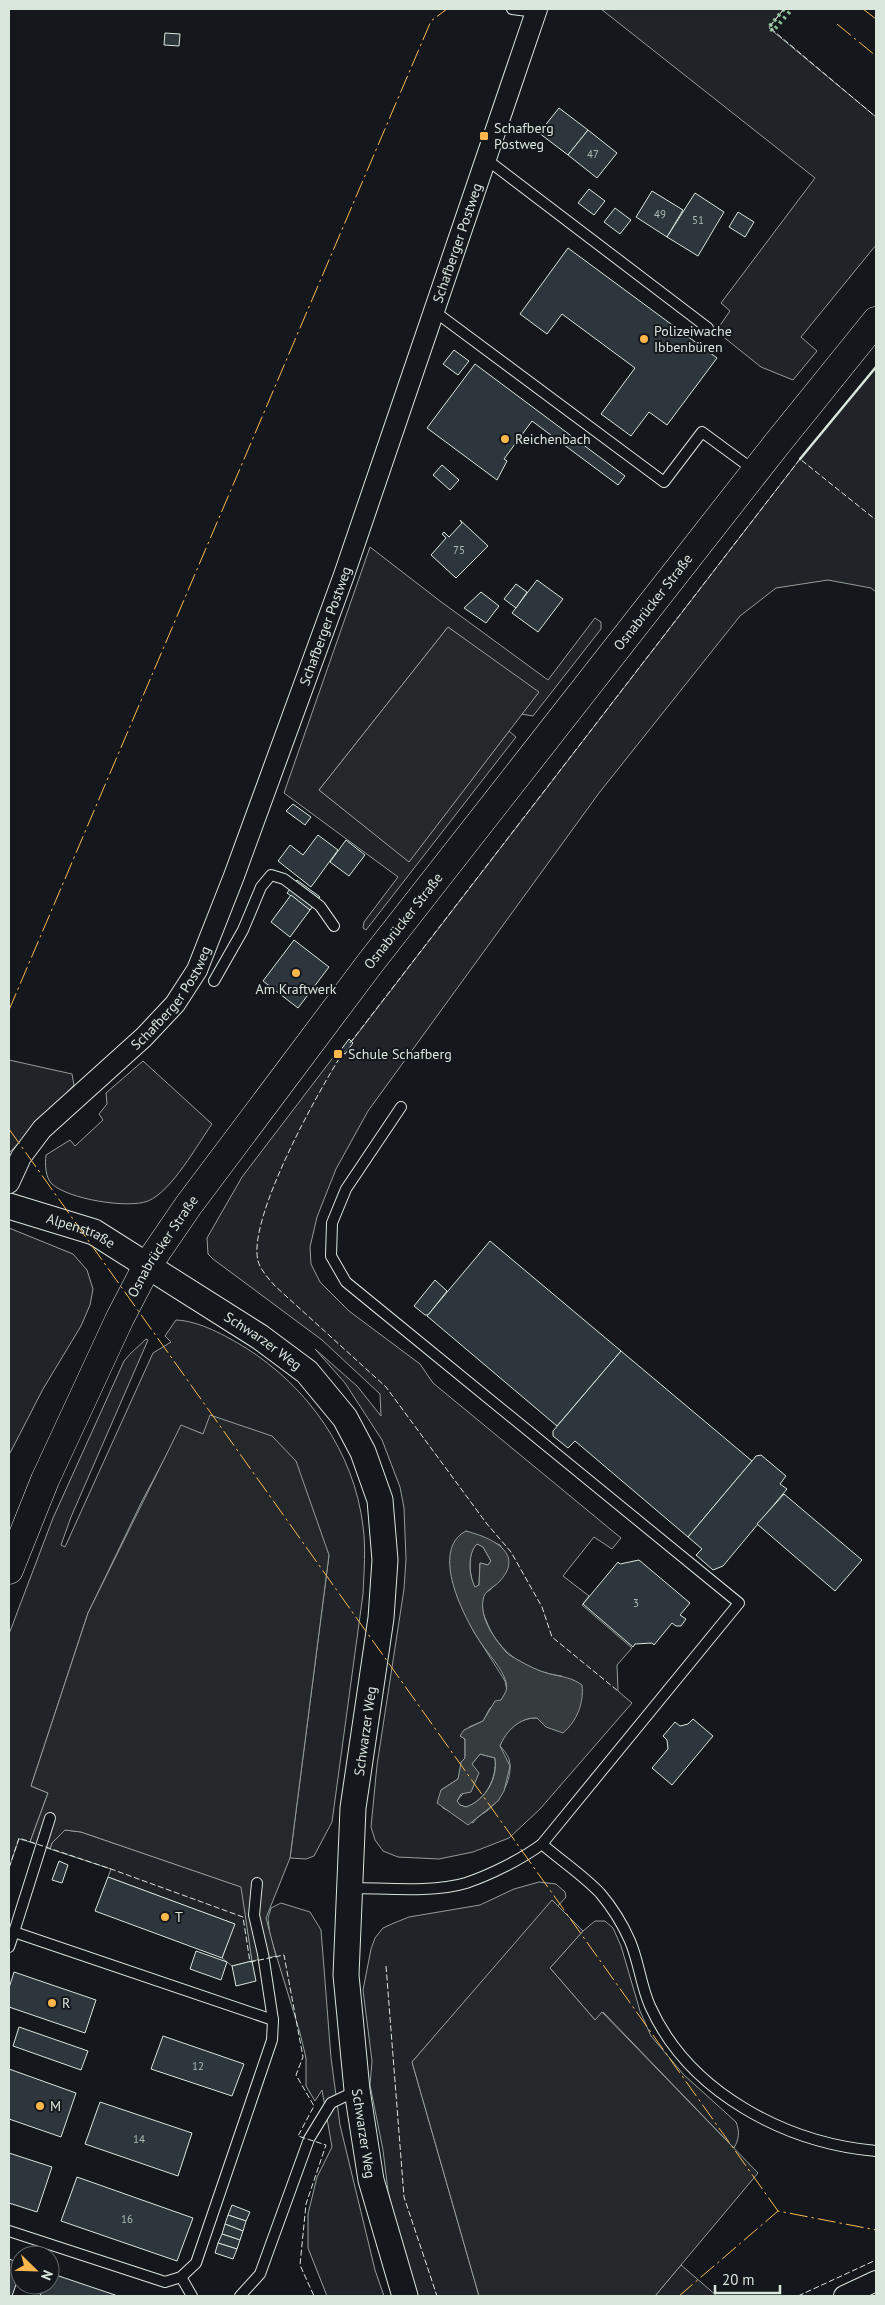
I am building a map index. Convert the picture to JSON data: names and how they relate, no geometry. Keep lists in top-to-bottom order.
{
  "streets": {
    "main road": ["Osnabrücker Straße"],
    "street": ["Schafberger Postweg", "Alpenstraße", "Schwarzer Weg"]
  },
  "crossings": [
    ["Osnabrücker Straße", "Alpenstraße"],
    ["Osnabrücker Straße", "Schwarzer Weg"],
    ["Alpenstraße", "Schwarzer Weg"]
  ],
  "places": {
    "transit": ["Schafberg Postweg", "Schule Schafberg"],
    "other": [
      "Polizeiwache Ibbenbüren",
      "Reichenbach",
      "Am Kraftwerk",
      "T",
      "R",
      "M"
    ]
  },
  "house_numbers": [
    "47",
    "49",
    "51",
    "75",
    "3",
    "12",
    "14",
    "16"
  ],
  "scale_bar": "20 m",
  "north": "bottom right"
}
